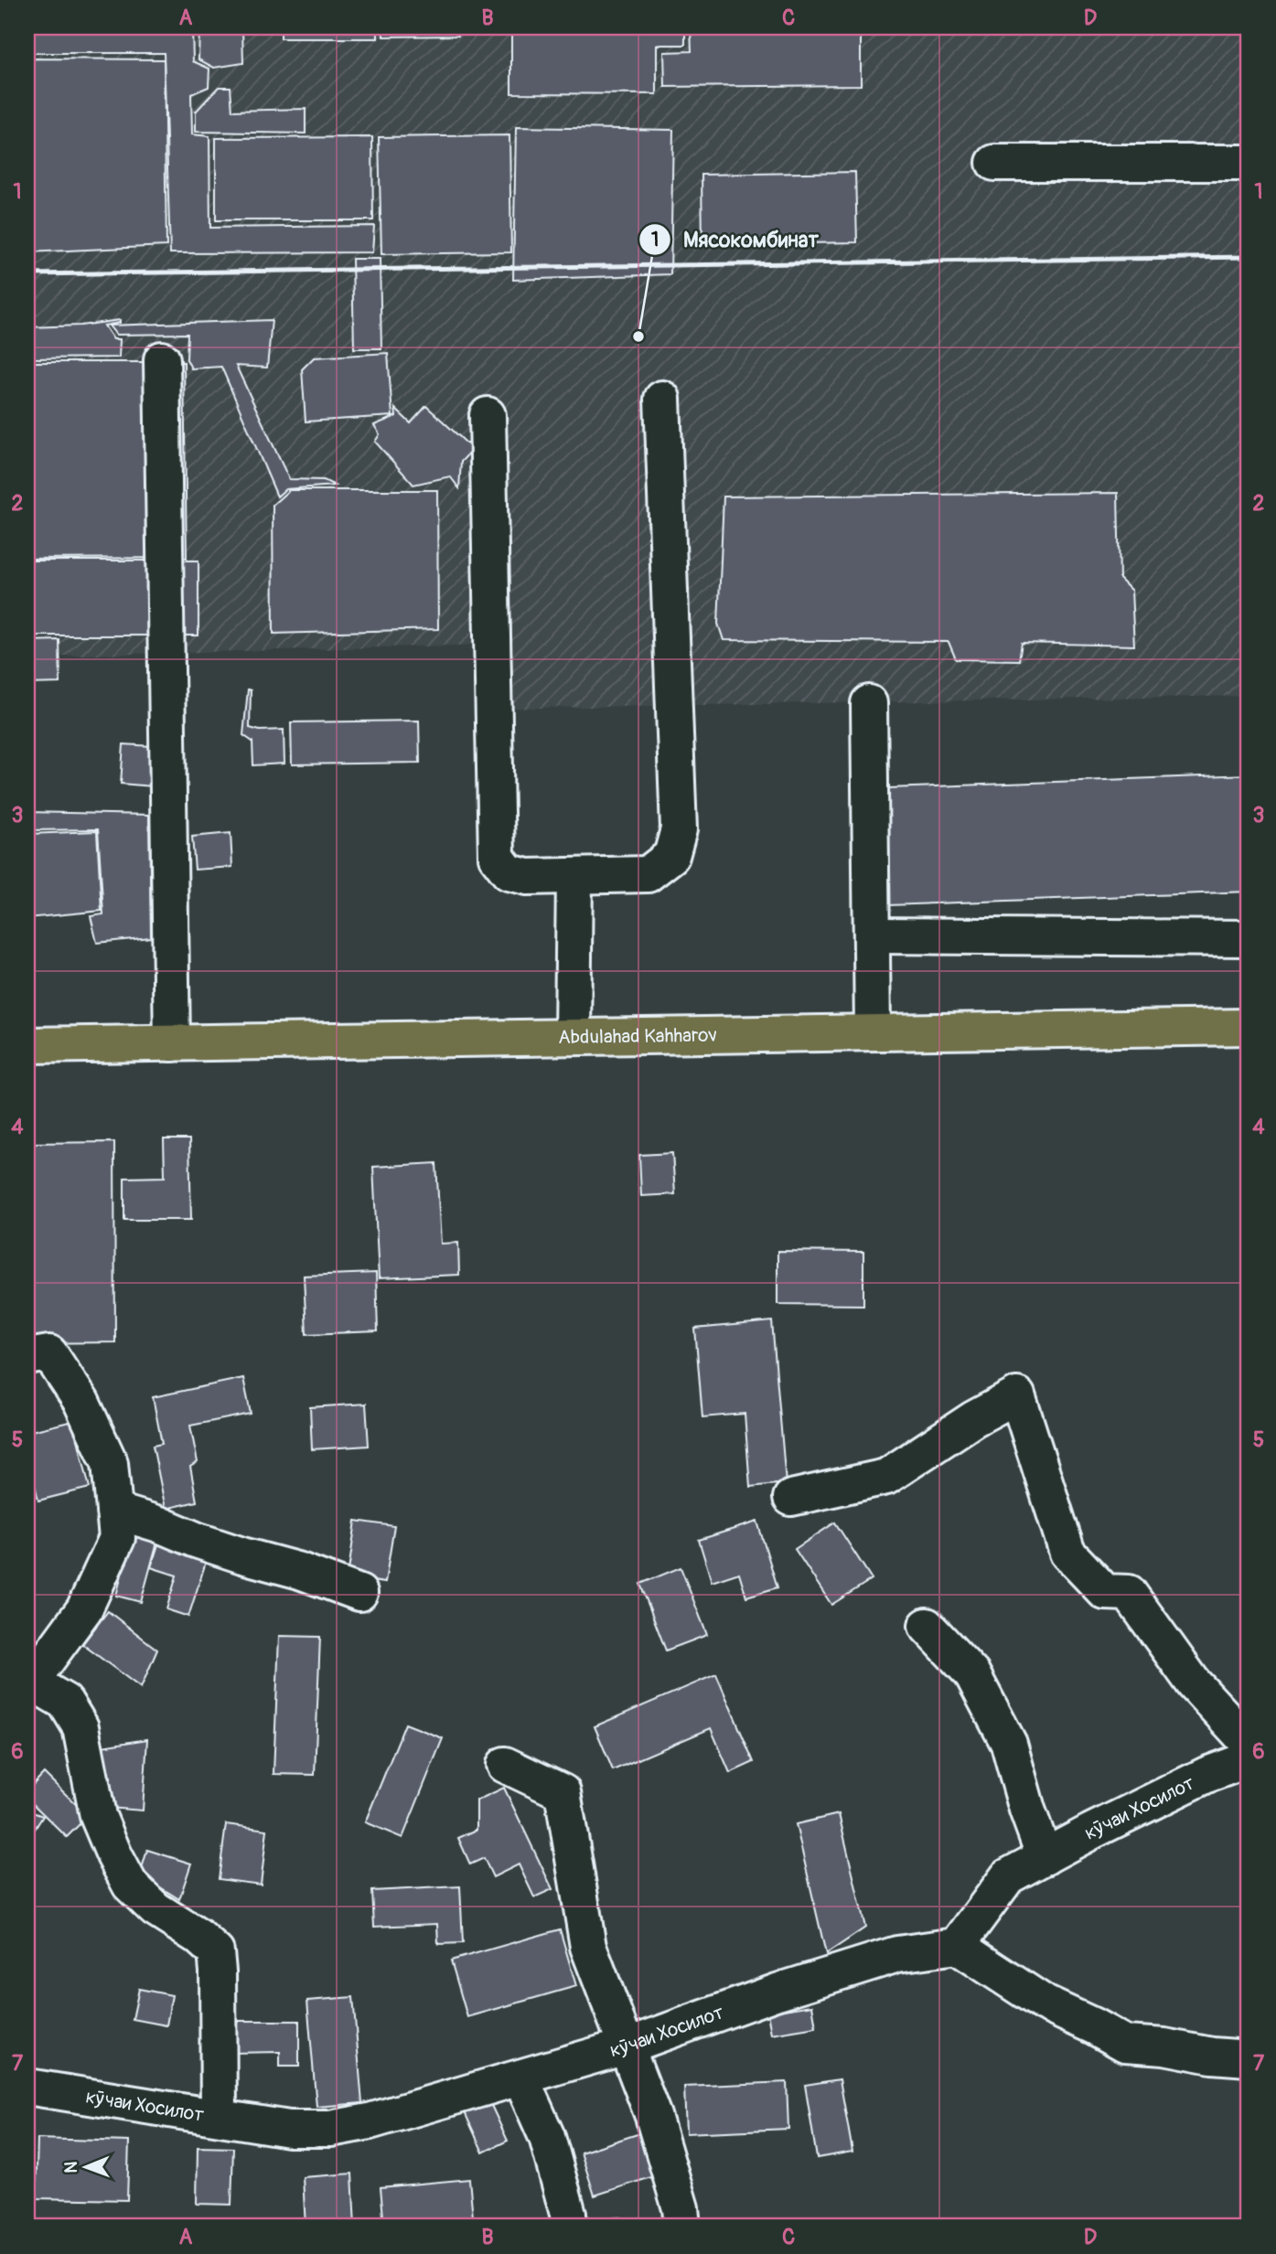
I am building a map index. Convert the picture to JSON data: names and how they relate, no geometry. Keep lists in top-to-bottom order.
{
  "streets": {
    "main road": ["Abdulahad Kahharov"],
    "street": ["кӯчаи Хосилот"]
  },
  "places": ["Мясокомбинат"],
  "north": "left",
  "grid": {
    "columns": [
      "A",
      "B",
      "C",
      "D"
    ],
    "rows": [
      "1",
      "2",
      "3",
      "4",
      "5",
      "6",
      "7"
    ]
  }
}
